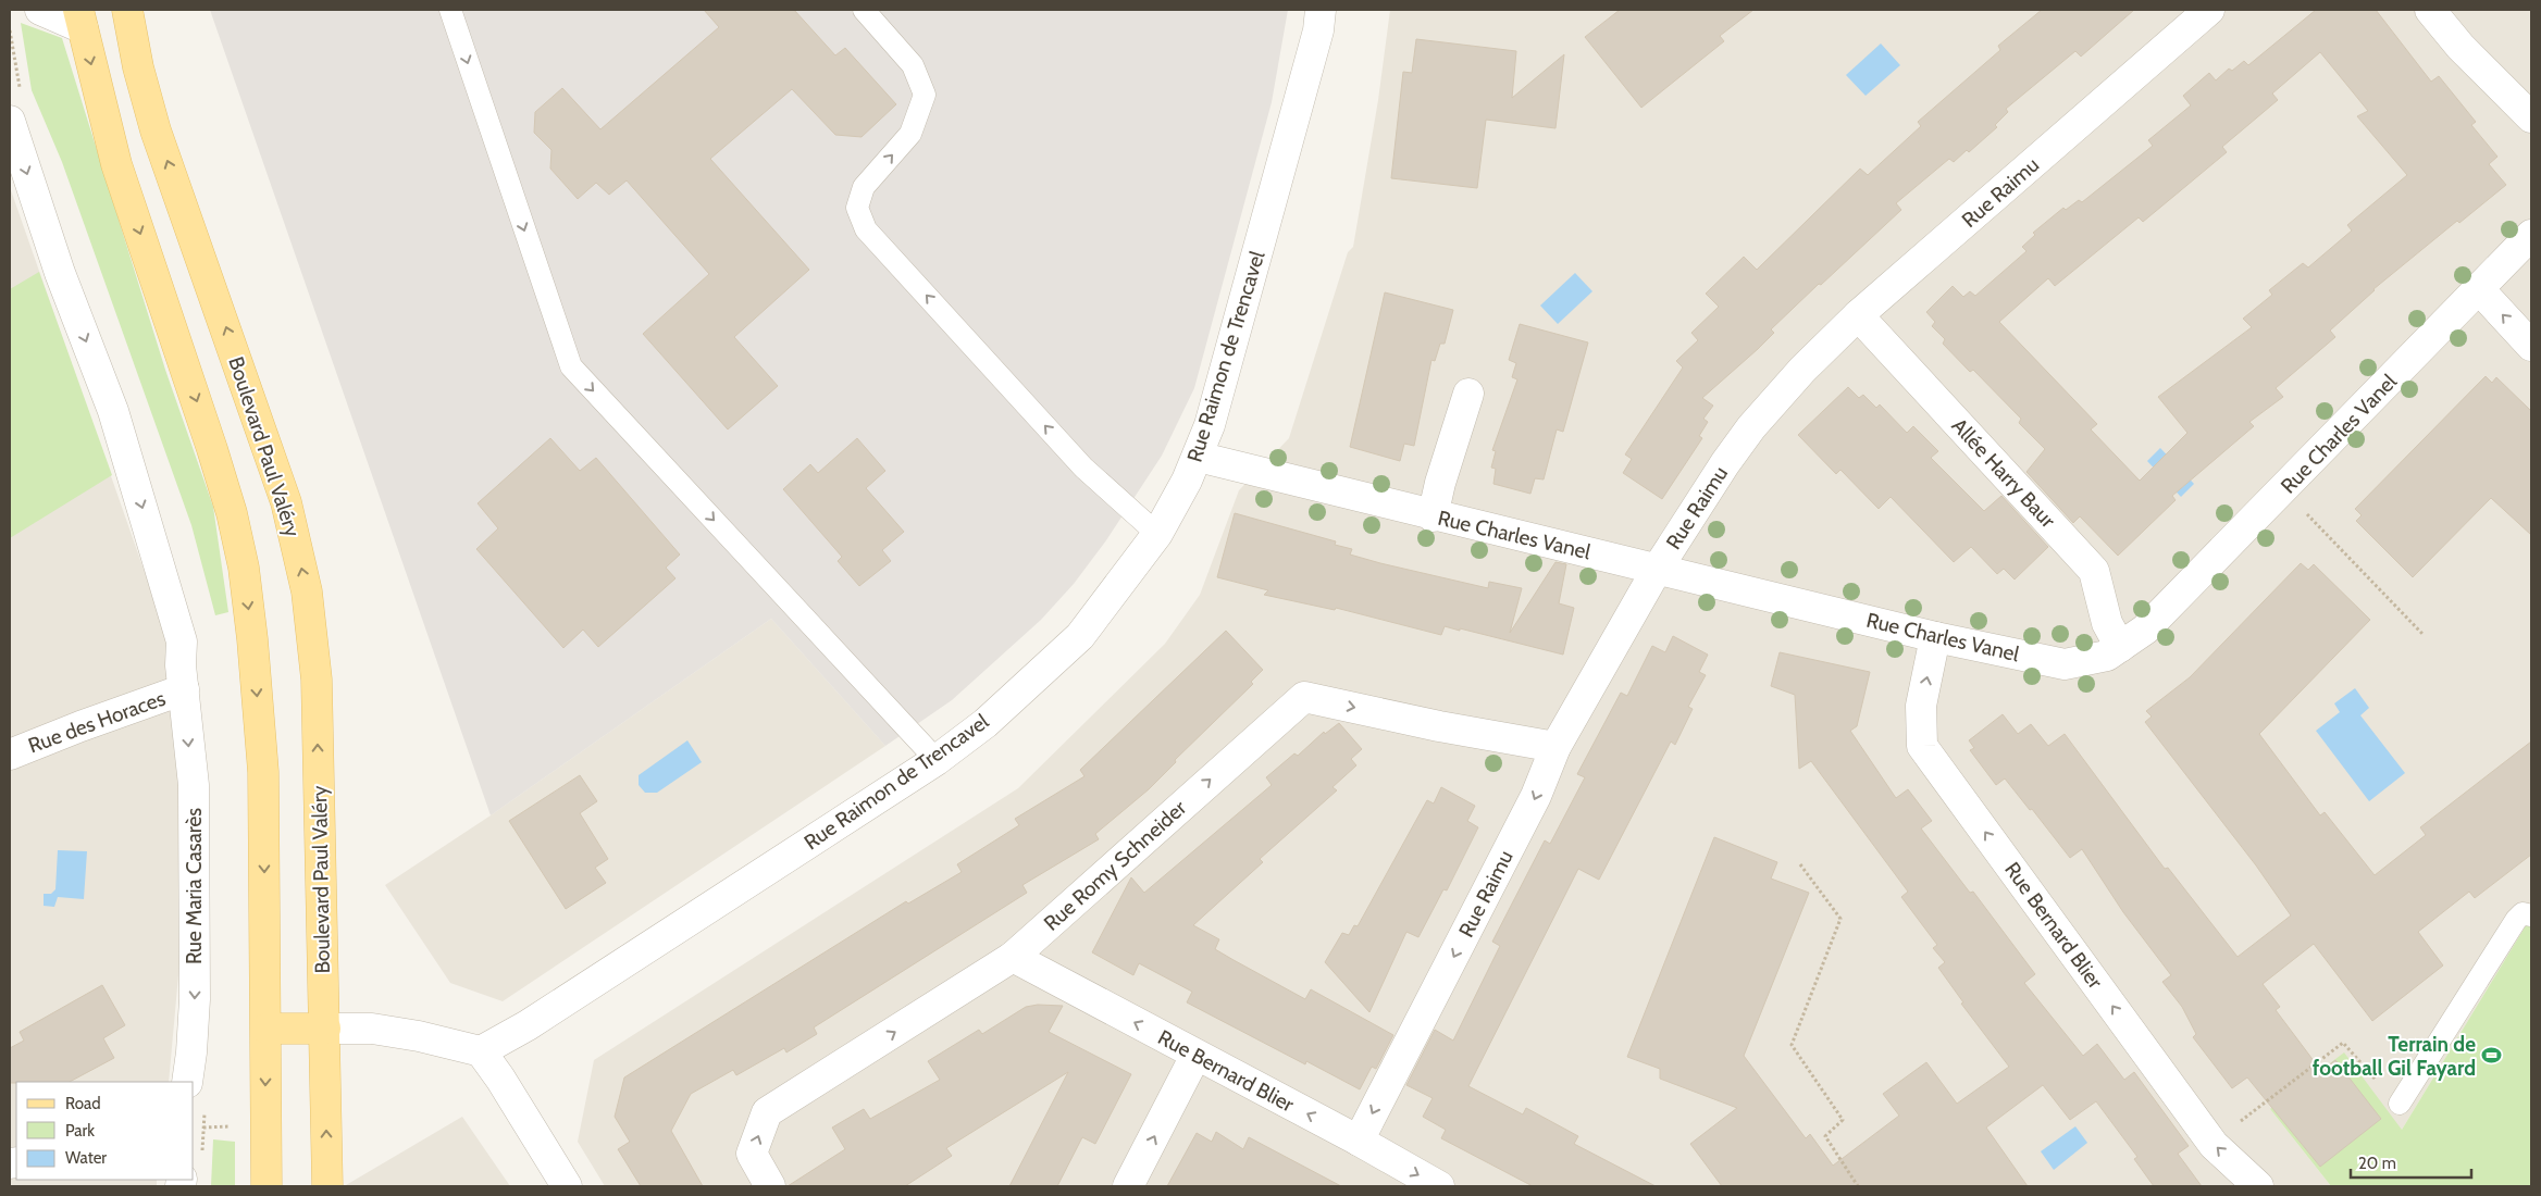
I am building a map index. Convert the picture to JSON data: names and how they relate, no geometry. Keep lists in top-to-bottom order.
{
  "streets": {
    "main road": ["Boulevard Paul Valéry"],
    "street": [
      "Rue Raimu",
      "Rue Raimon de Trencavel",
      "Rue Charles Vanel",
      "Allée Harry Baur",
      "Rue des Horaces",
      "Rue Romy Schneider",
      "Rue Maria Casarès",
      "Rue Bernard Blier"
    ]
  },
  "crossings": [
    ["Rue Raimu", "Rue Charles Vanel"],
    ["Rue Raimu", "Allée Harry Baur"],
    ["Rue Raimu", "Rue Romy Schneider"],
    ["Rue Raimu", "Rue Bernard Blier"],
    ["Rue Raimon de Trencavel", "Rue Charles Vanel"],
    ["Rue Charles Vanel", "Allée Harry Baur"],
    ["Rue Charles Vanel", "Rue Bernard Blier"],
    ["Rue des Horaces", "Rue Maria Casarès"],
    ["Rue Romy Schneider", "Rue Bernard Blier"]
  ],
  "one_way": ["Rue Romy Schneider", "Rue Maria Casarès"],
  "places": {
    "sports": ["Terrain de football Gil Fayard"]
  },
  "legend": ["Road", "Park", "Water"],
  "scale_bar": "20 m"
}
